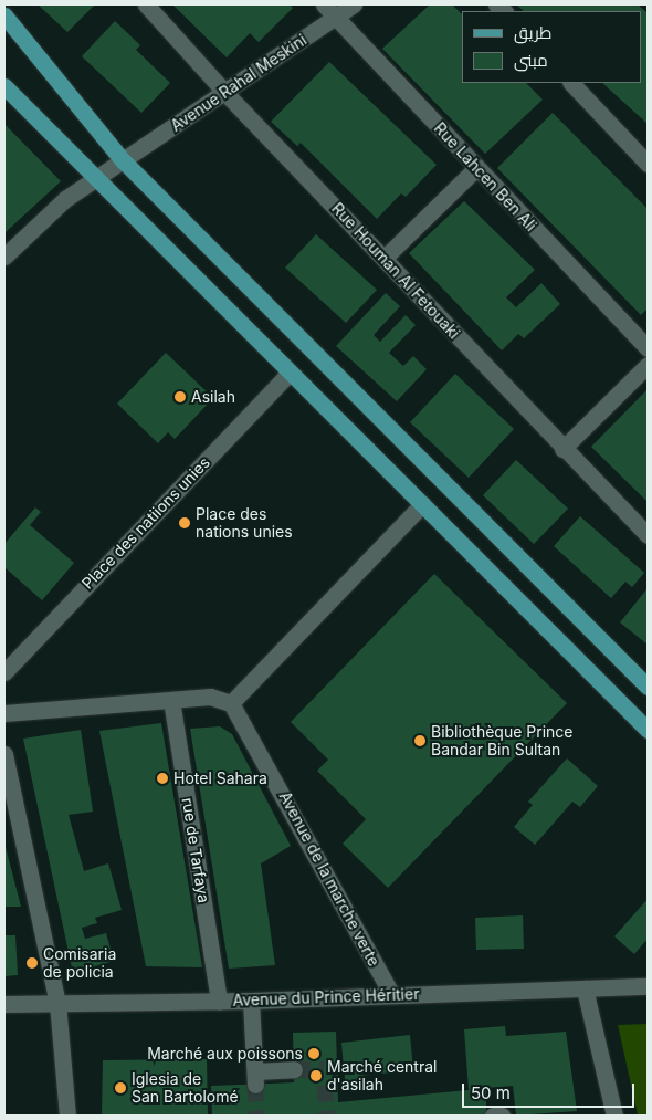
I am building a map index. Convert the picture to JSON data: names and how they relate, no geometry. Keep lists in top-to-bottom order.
{
  "streets": {
    "street": [
      "Avenue Rahal Meskini",
      "Rue Lahcen Ben Ali",
      "Rue Houman Al Fetouaki",
      "Place des natiions unies",
      "rue de Tarfaya",
      "Avenue de la marche verte",
      "Avenue du Prince Héritier"
    ]
  },
  "crossings": [
    ["Avenue Rahal Meskini", "Rue Lahcen Ben Ali"],
    ["Avenue Rahal Meskini", "Rue Houman Al Fetouaki"],
    ["rue de Tarfaya", "Avenue du Prince Héritier"],
    ["Avenue de la marche verte", "Avenue du Prince Héritier"]
  ],
  "places": [
    "Asilah",
    "Place des nations unies",
    "Bibliothèque Prince Bandar Bin Sultan",
    "Hotel Sahara",
    "Comisaria de policia",
    "Marché aux poissons",
    "Marché central d'asilah",
    "Iglesia de San Bartolomé"
  ],
  "legend": ["طريق", "مبنى"],
  "scale_bar": "50 m"
}
